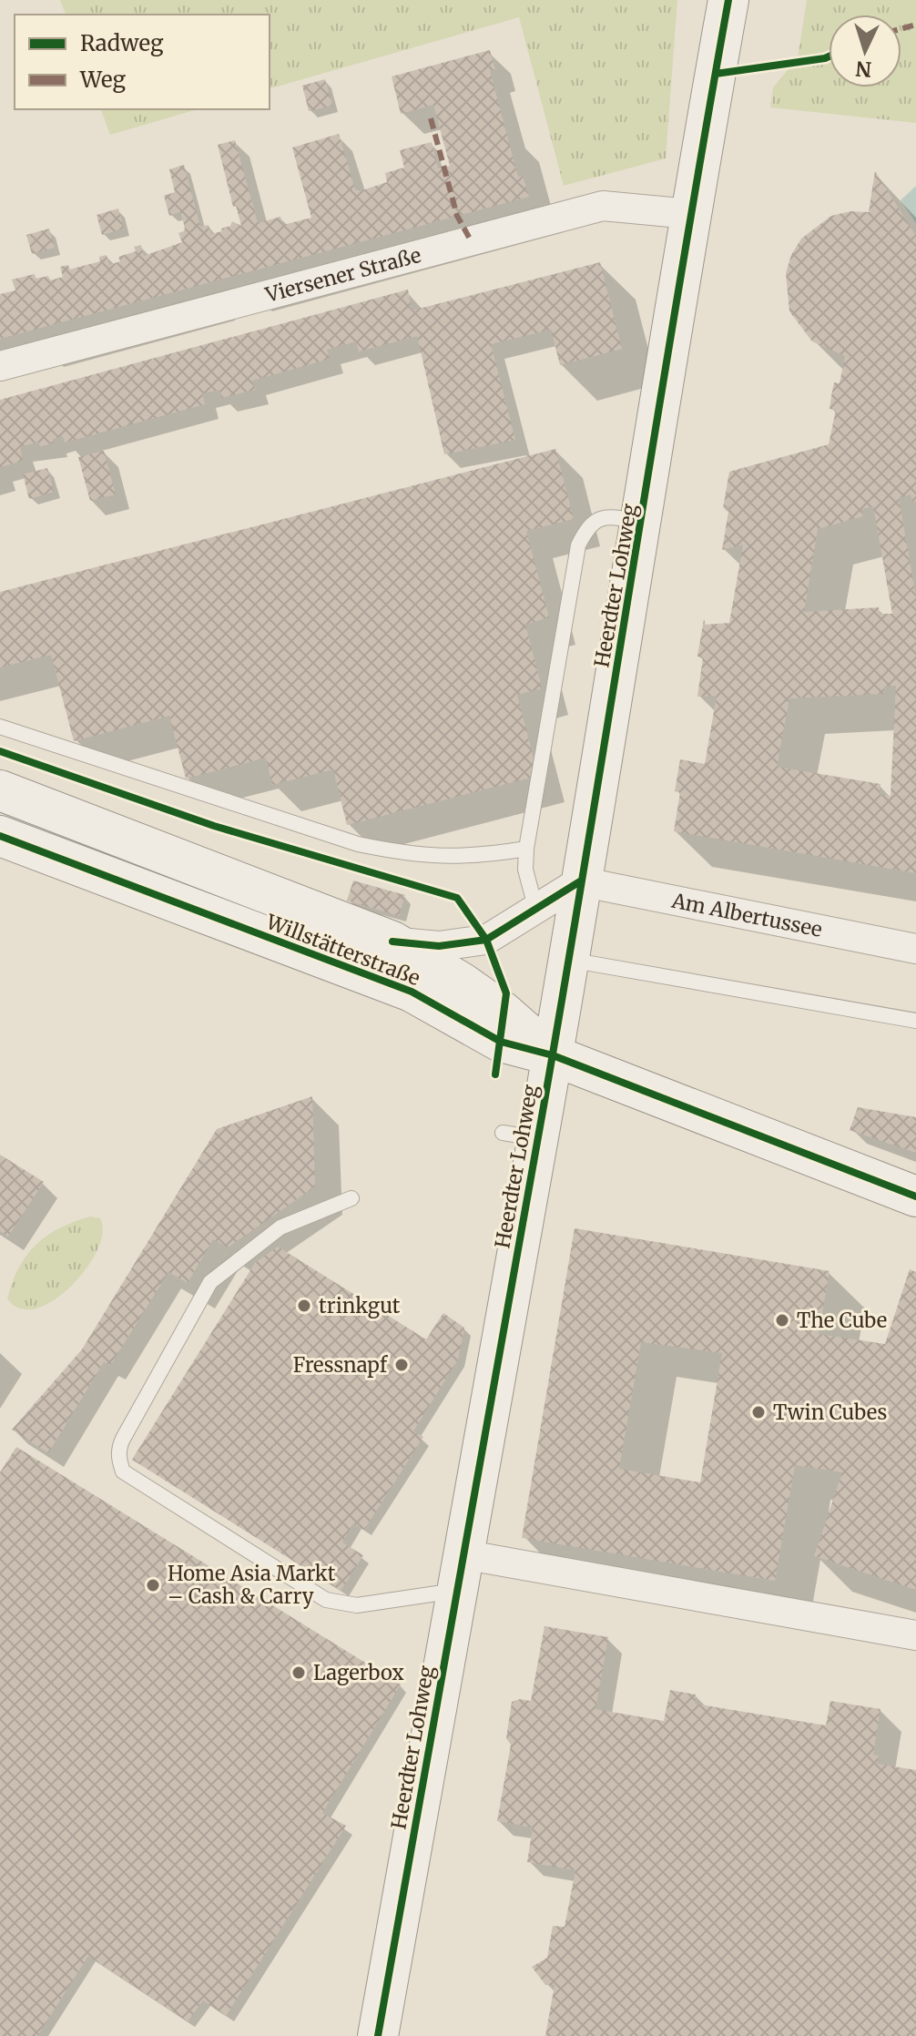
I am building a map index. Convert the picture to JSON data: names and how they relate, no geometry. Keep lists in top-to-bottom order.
{
  "streets": {
    "street": [
      "Viersener Straße",
      "Heerdter Lohweg",
      "Am Albertussee",
      "Willstätterstraße"
    ]
  },
  "crossings": [
    ["Viersener Straße", "Heerdter Lohweg"],
    ["Heerdter Lohweg", "Am Albertussee"],
    ["Heerdter Lohweg", "Willstätterstraße"],
    ["Am Albertussee", "Willstätterstraße"]
  ],
  "places": [
    "trinkgut",
    "The Cube",
    "Fressnapf",
    "Twin Cubes",
    "Home Asia Markt – Cash & Carry",
    "Lagerbox"
  ],
  "legend": ["Radweg", "Weg"],
  "north": "bottom"
}
